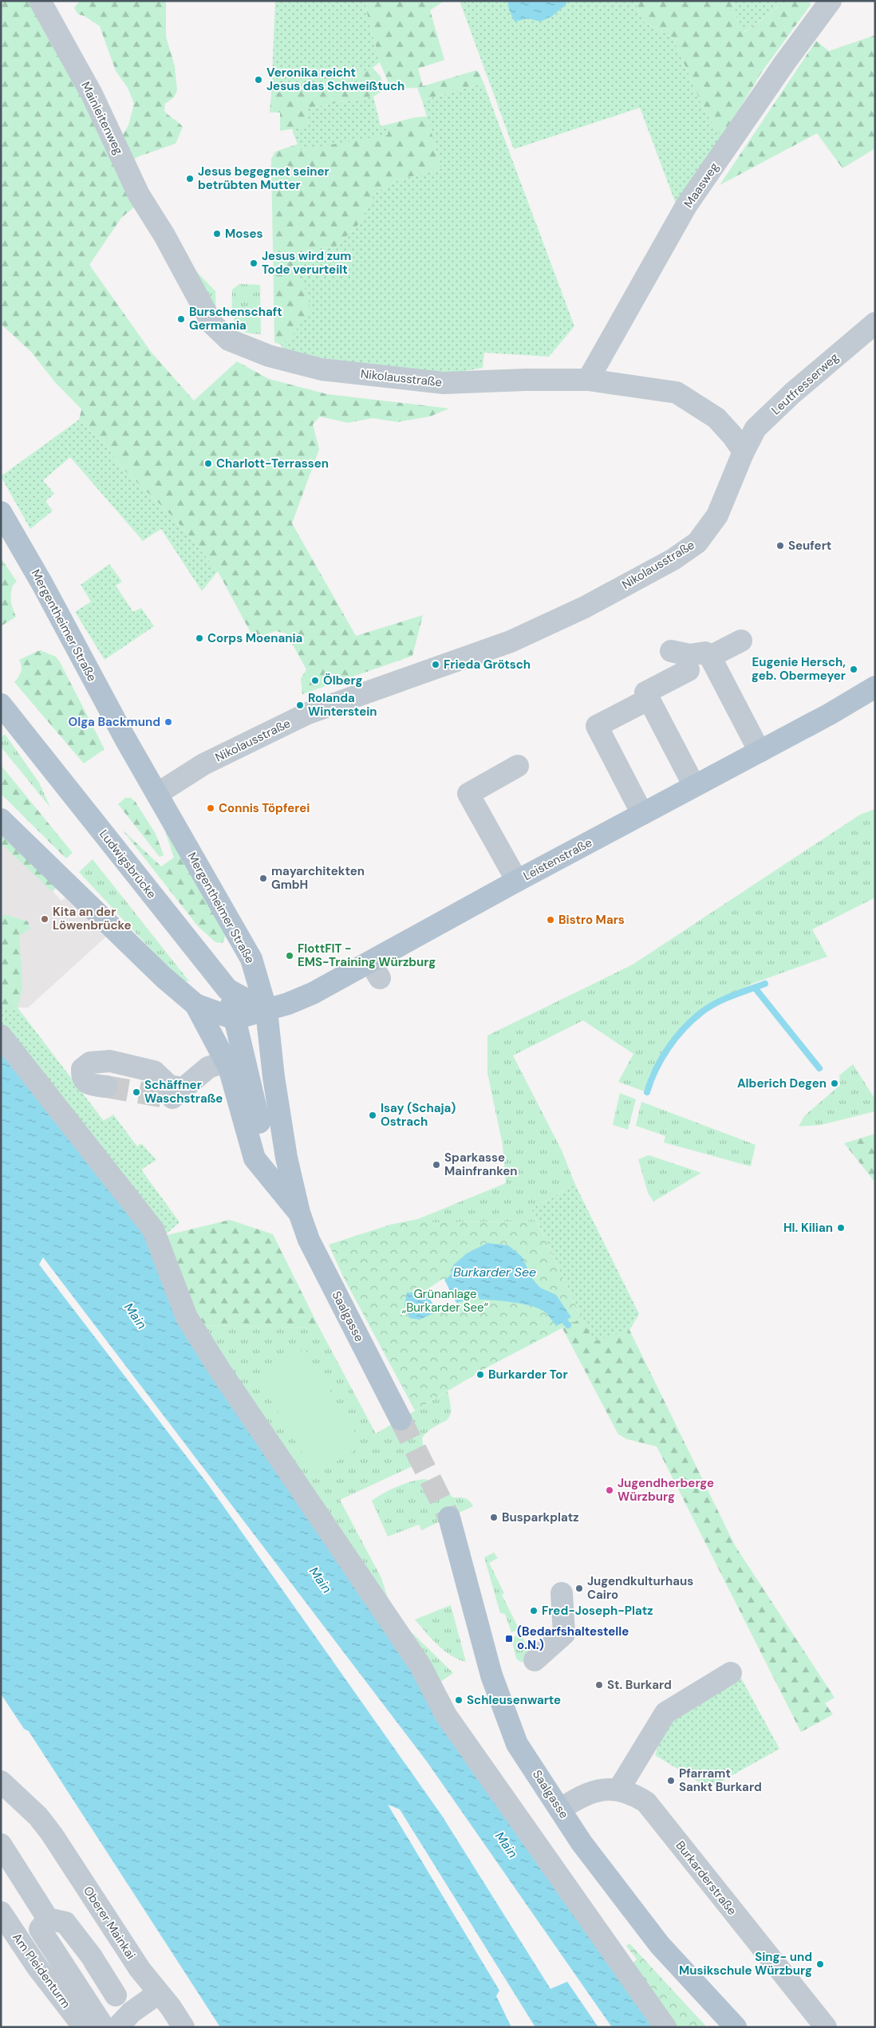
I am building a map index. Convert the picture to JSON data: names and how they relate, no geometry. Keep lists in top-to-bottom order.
{
  "streets": {
    "main road": [
      "Mergentheimer Straße",
      "Leistenstraße",
      "Ludwigsbrücke",
      "Saalgasse"
    ],
    "street": [
      "Mainleitenweg",
      "Maasweg",
      "Nikolausstraße",
      "Leutfresserweg",
      "Burkarderstraße",
      "Oberer Mainkai",
      "Am Pleidenturm"
    ]
  },
  "crossings": [
    ["Mainleitenweg", "Nikolausstraße"],
    ["Maasweg", "Nikolausstraße"],
    ["Nikolausstraße", "Leutfresserweg"],
    ["Nikolausstraße", "Mergentheimer Straße"],
    ["Mergentheimer Straße", "Leistenstraße"],
    ["Mergentheimer Straße", "Ludwigsbrücke"],
    ["Mergentheimer Straße", "Saalgasse"],
    ["Leistenstraße", "Ludwigsbrücke"],
    ["Saalgasse", "Burkarderstraße"]
  ],
  "water": ["Burkarder See", "Main"],
  "parks": ["Grünanlage „Burkarder See“"],
  "places": {
    "other": [
      "Veronika reicht Jesus das Schweißtuch",
      "Jesus begegnet seiner betrübten Mutter",
      "Moses",
      "Jesus wird zum Tode verurteilt",
      "Burschenschaft Germania",
      "Charlott-Terrassen",
      "Seufert",
      "Corps Moenania",
      "Frieda Grötsch",
      "Eugenie Hersch, geb. Obermeyer",
      "Ölberg",
      "Rolanda Winterstein",
      "Olga Backmund",
      "Connis Töpferei",
      "mayarchitekten GmbH",
      "Kita an der Löwenbrücke",
      "Bistro Mars",
      "FlottFIT - EMS-Training Würzburg",
      "Alberich Degen",
      "Schäffner Waschstraße",
      "Isay (Schaja) Ostrach",
      "Sparkasse Mainfranken",
      "Hl. Kilian",
      "Burkarder Tor",
      "Jugendherberge Würzburg",
      "Busparkplatz",
      "Jugendkulturhaus Cairo",
      "Fred-Joseph-Platz",
      "St. Burkard",
      "Schleusenwarte",
      "Pfarramt Sankt Burkard",
      "Sing- und Musikschule Würzburg"
    ],
    "transit": ["(Bedarfshaltestelle o.N.)"]
  }
}
